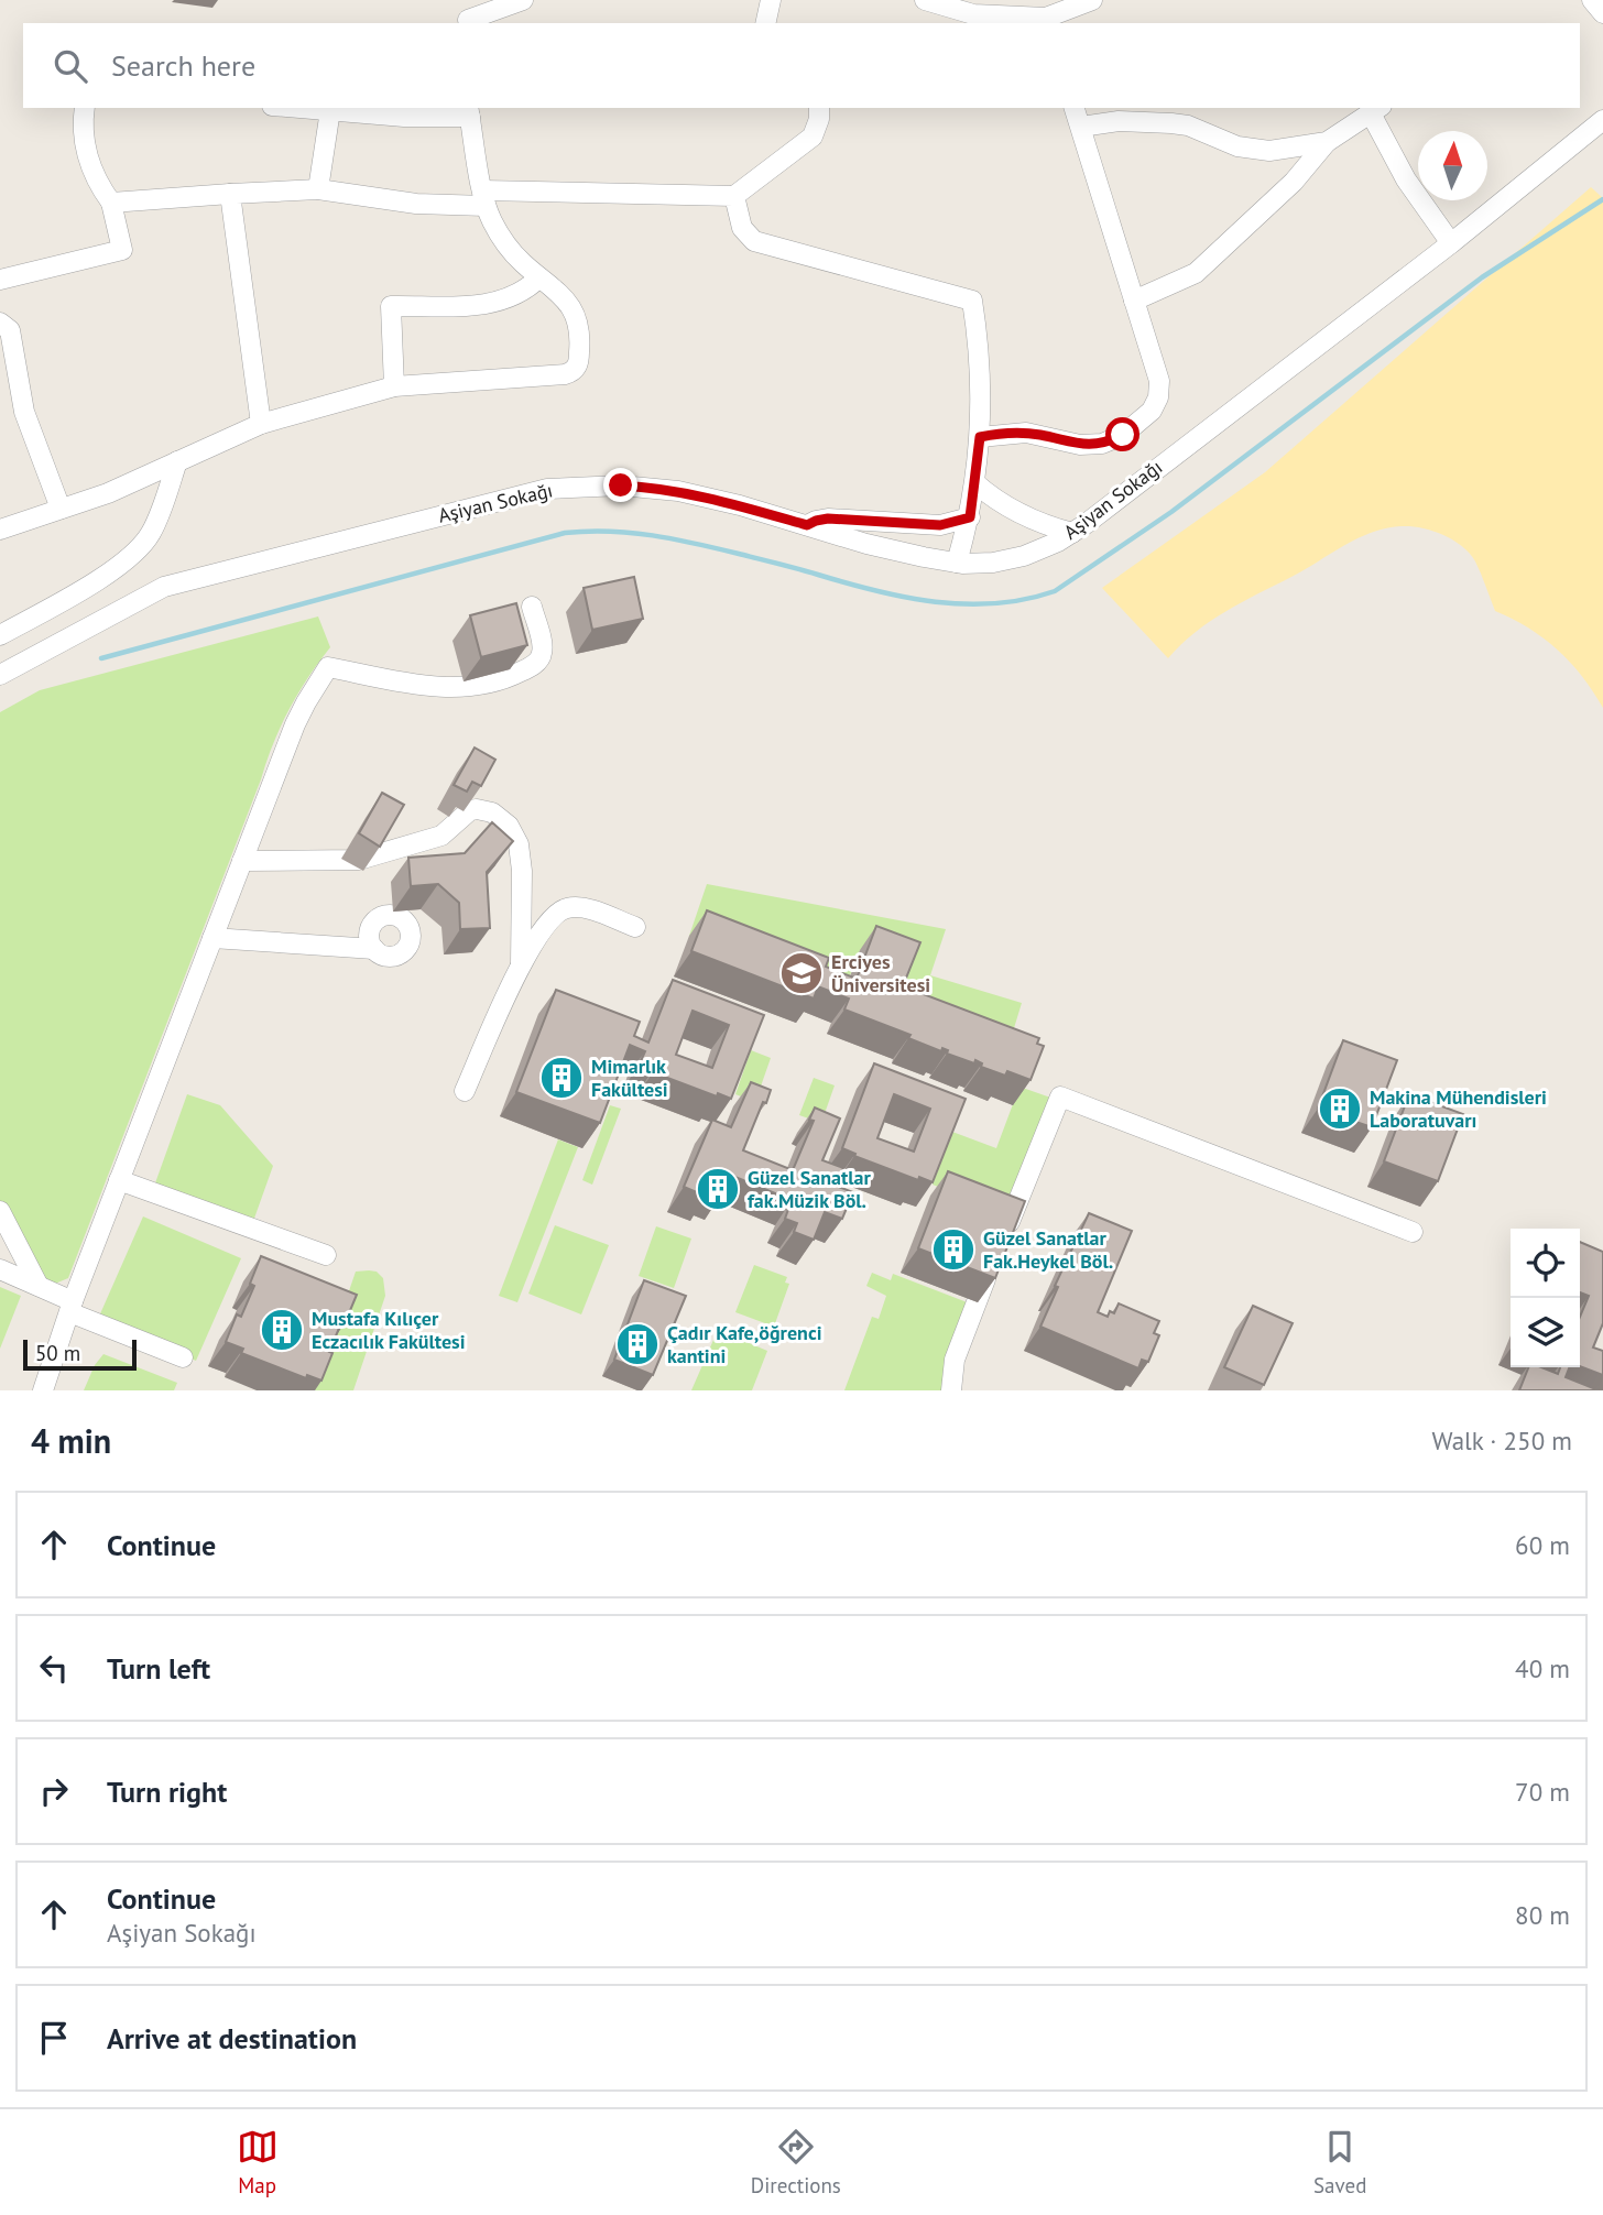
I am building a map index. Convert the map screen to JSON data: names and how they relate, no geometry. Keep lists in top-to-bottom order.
{
  "streets": {
    "street": ["Aşiyan Sokağı"]
  },
  "places": {
    "school or university": ["Erciyes Üniversitesi"],
    "building": [
      "Mimarlık Fakültesi",
      "Makina Mühendisleri Laboratuvarı",
      "Güzel Sanatlar fak.Müzik Böl.",
      "Güzel Sanatlar Fak.Heykel Böl.",
      "Mustafa Kılıçer Eczacılık Fakültesi",
      "Çadır Kafe,öğrenci kantini"
    ]
  },
  "scale_bar": "50 m",
  "north": "top",
  "page": {
    "search": "Search here",
    "scale": "50 m",
    "heading": ["4 min", "Walk · 250 m"],
    "list": [
      ["Continue", "60 m"],
      ["Turn left", "40 m"],
      ["Turn right", "70 m"],
      ["Continue", "Aşiyan Sokağı", "80 m"],
      "Arrive at destination"
    ],
    "nav": ["Map", "Directions", "Saved"]
  }
}
